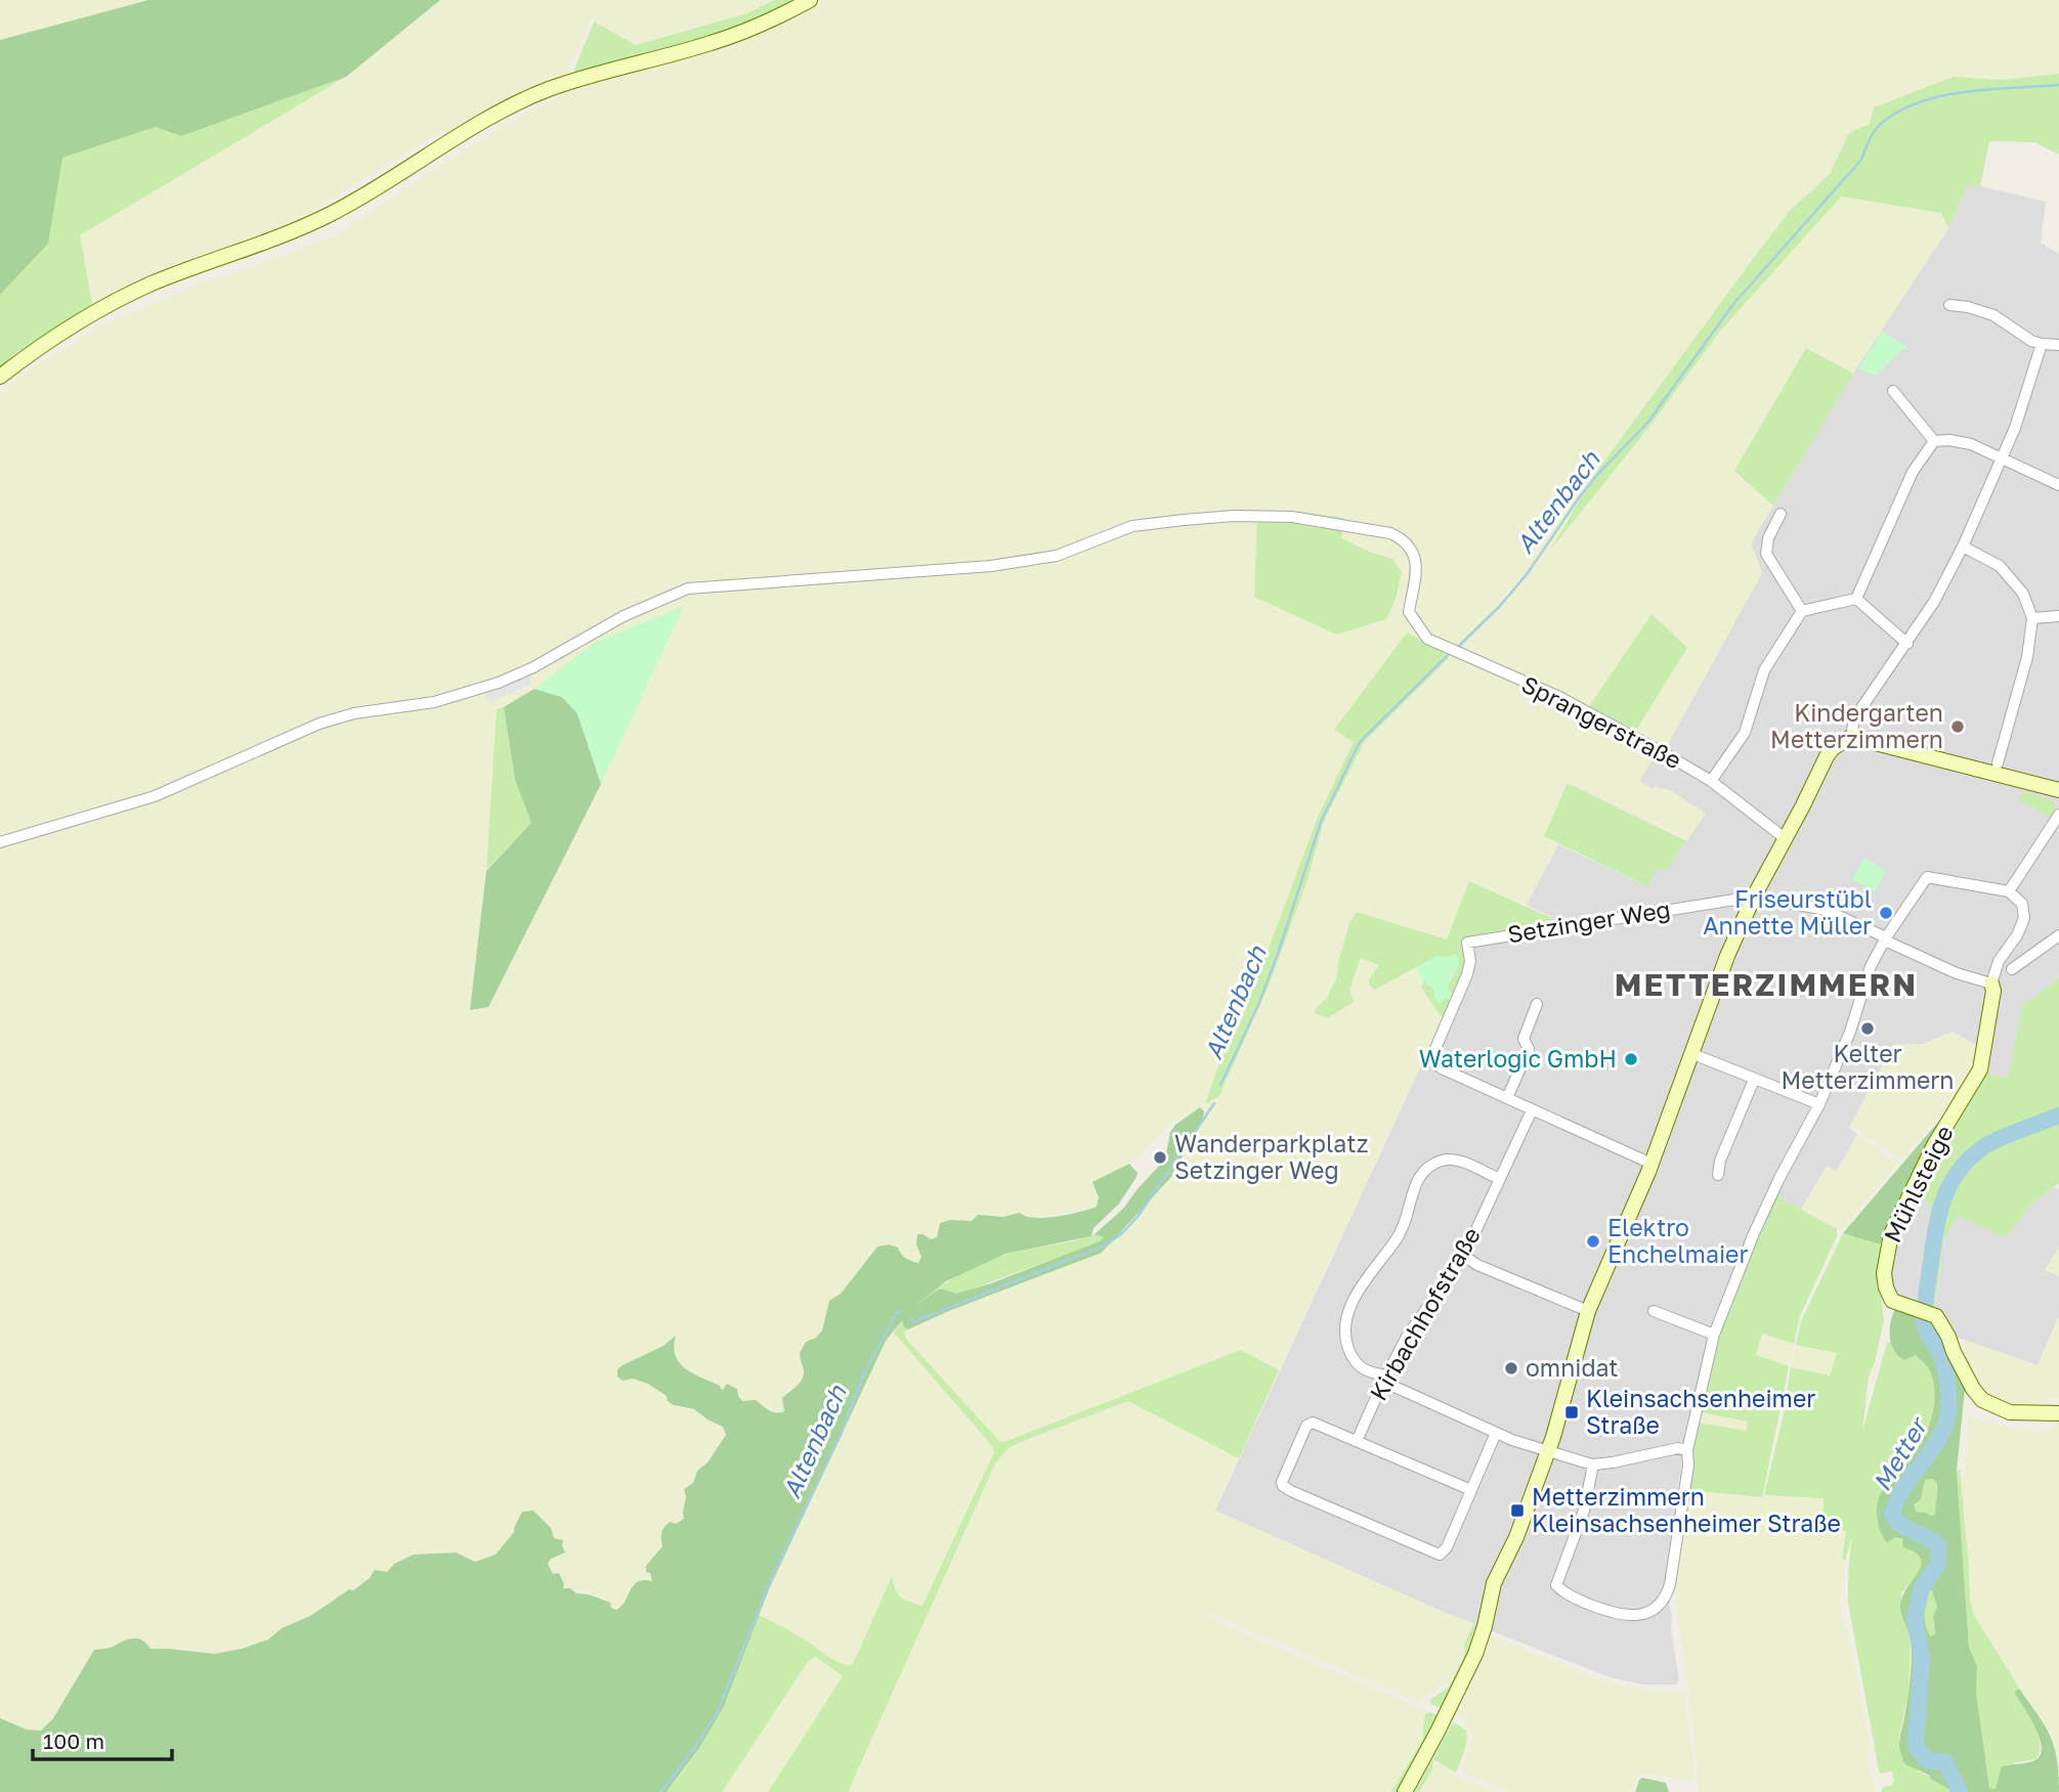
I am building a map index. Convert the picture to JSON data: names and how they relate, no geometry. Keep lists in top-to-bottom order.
{
  "streets": {
    "main road": ["Mühlsteige"],
    "street": ["Sprangerstraße", "Setzinger Weg", "Kirbachhofstraße"]
  },
  "districts": ["METTERZIMMERN"],
  "water": ["Altenbach", "Metter"],
  "places": {
    "other": [
      "Kindergarten Metterzimmern",
      "Friseurstübl Annette Müller",
      "Kelter Metterzimmern",
      "Waterlogic GmbH",
      "Wanderparkplatz Setzinger Weg",
      "Elektro Enchelmaier",
      "omnidat"
    ],
    "transit": ["Kleinsachsenheimer Straße", "Metterzimmern Kleinsachsenheimer Straße"]
  },
  "scale_bar": "100 m"
}
